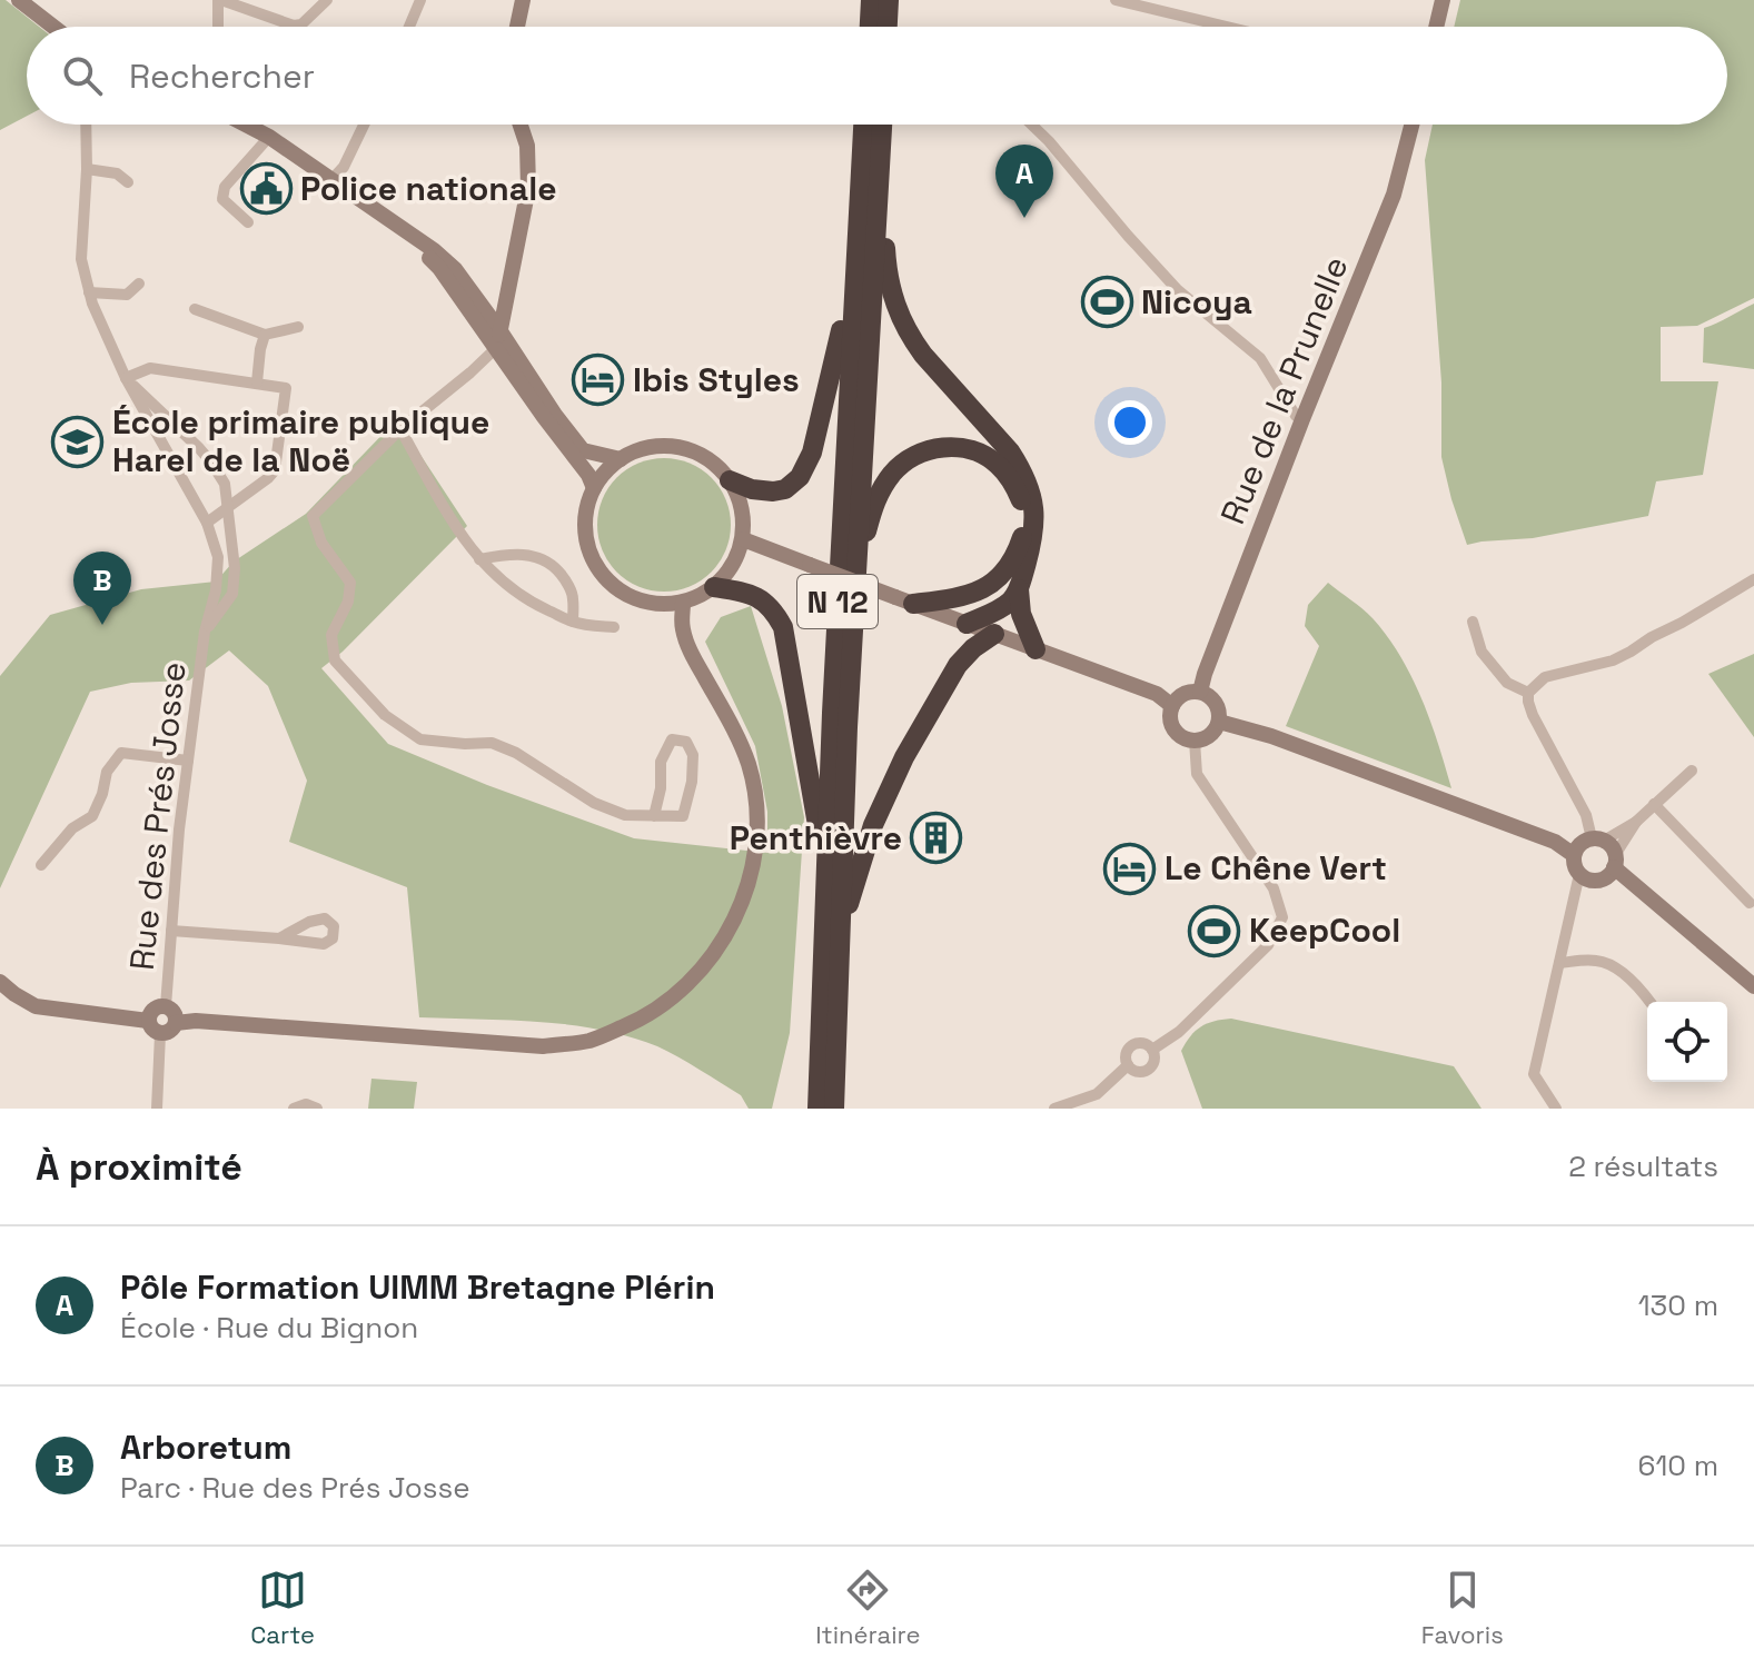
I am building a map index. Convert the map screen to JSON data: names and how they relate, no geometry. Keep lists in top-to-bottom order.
{
  "streets": {
    "highway": ["N 12"],
    "street": ["Rue de la Prunelle", "Rue des Prés Josse"]
  },
  "places": {
    "public building": ["Police nationale"],
    "sports": ["Nicoya", "KeepCool"],
    "hotel": ["Ibis Styles", "Le Chêne Vert"],
    "school or university": ["École primaire publique Harel de la Noë"],
    "building": ["Penthièvre"]
  },
  "page": {
    "search": "Rechercher",
    "pins": ["A", "B"],
    "heading": ["À proximité", "2 résultats"],
    "list": [
      {
        "mark": "A",
        "name": "Pôle Formation UIMM Bretagne Plérin",
        "note": "École · Rue du Bignon",
        "value": "130 m"
      },
      {
        "mark": "B",
        "name": "Arboretum",
        "note": "Parc · Rue des Prés Josse",
        "value": "610 m"
      }
    ],
    "nav": ["Carte", "Itinéraire", "Favoris"]
  }
}
